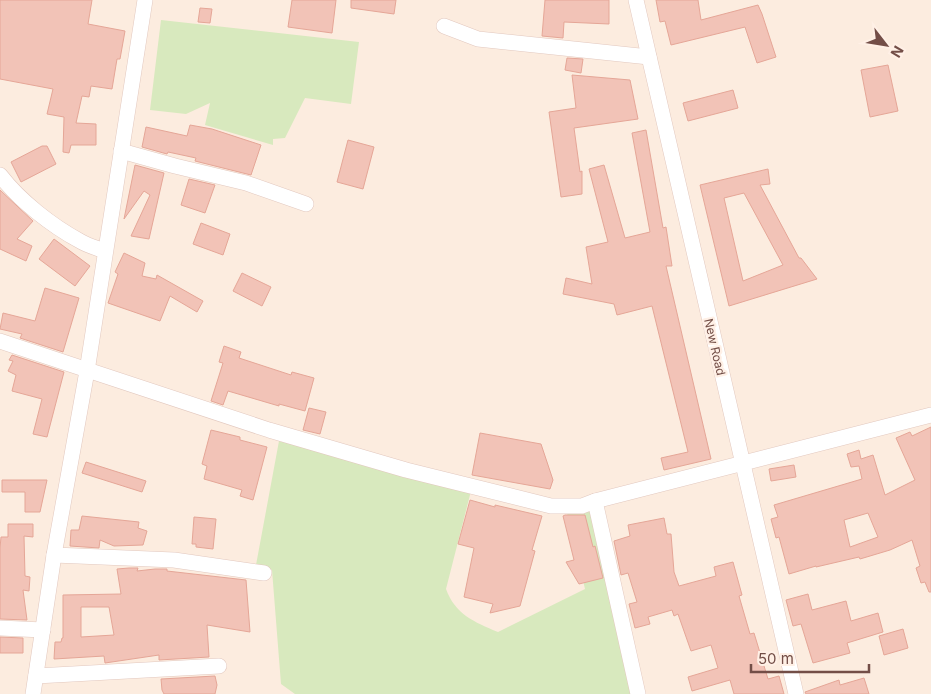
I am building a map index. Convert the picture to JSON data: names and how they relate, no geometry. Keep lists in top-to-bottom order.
{
  "streets": {
    "street": ["New Road"]
  },
  "scale_bar": "50 m",
  "north": "bottom right"
}
